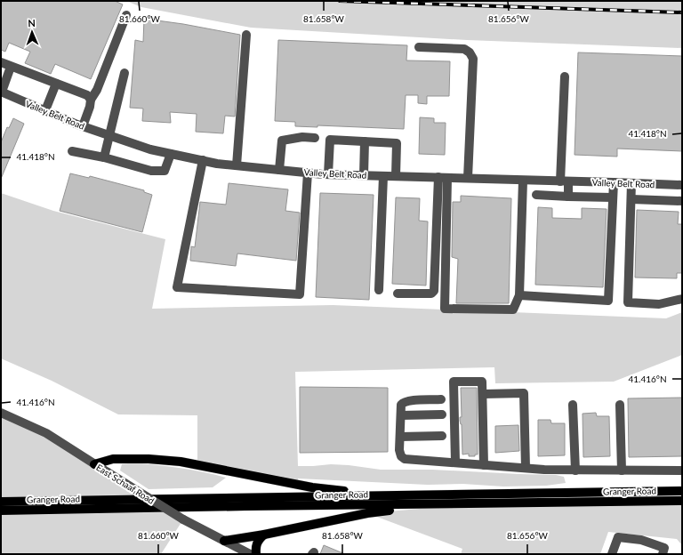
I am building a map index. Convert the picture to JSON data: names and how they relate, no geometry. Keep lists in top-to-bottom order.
{
  "streets": {
    "main road": ["Granger Road"],
    "street": ["Valley Belt Road", "East Schaaf Road"]
  },
  "north": "top",
  "coordinates": [
    "81.660°W",
    "81.658°W",
    "81.656°W",
    "41.418°N",
    "41.416°N"
  ]
}
